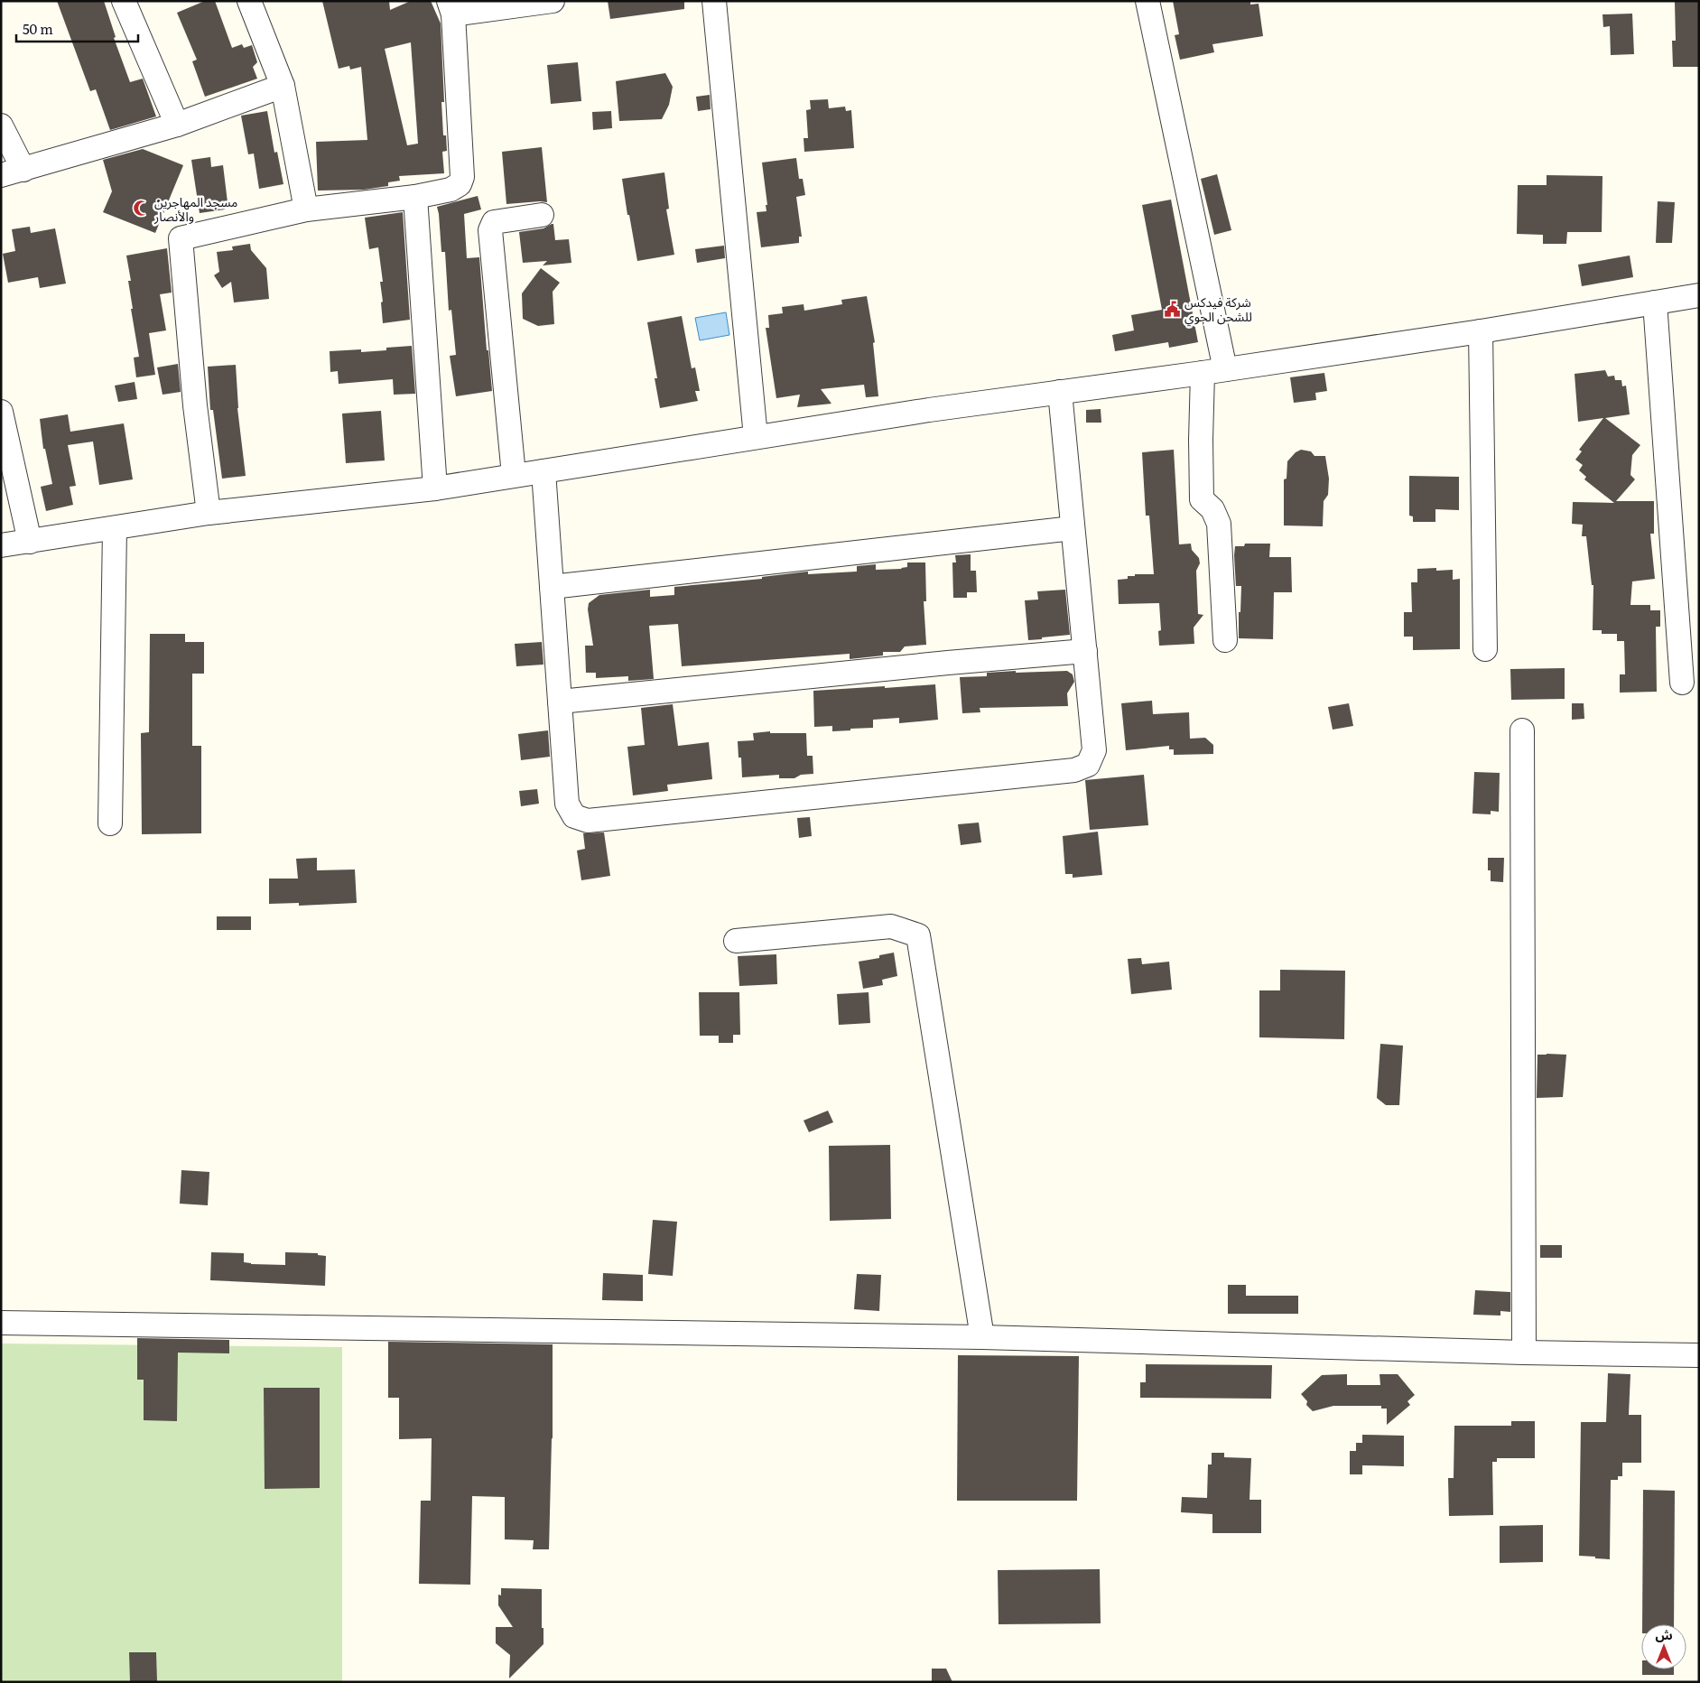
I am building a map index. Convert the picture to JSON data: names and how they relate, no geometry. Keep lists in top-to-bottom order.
{
  "places": {
    "mosque": ["مسجد المهاجرين والأنصار"],
    "public building": ["شركة فيدكس للشحن الجوي"]
  },
  "scale_bar": "50 m",
  "north": "top"
}
